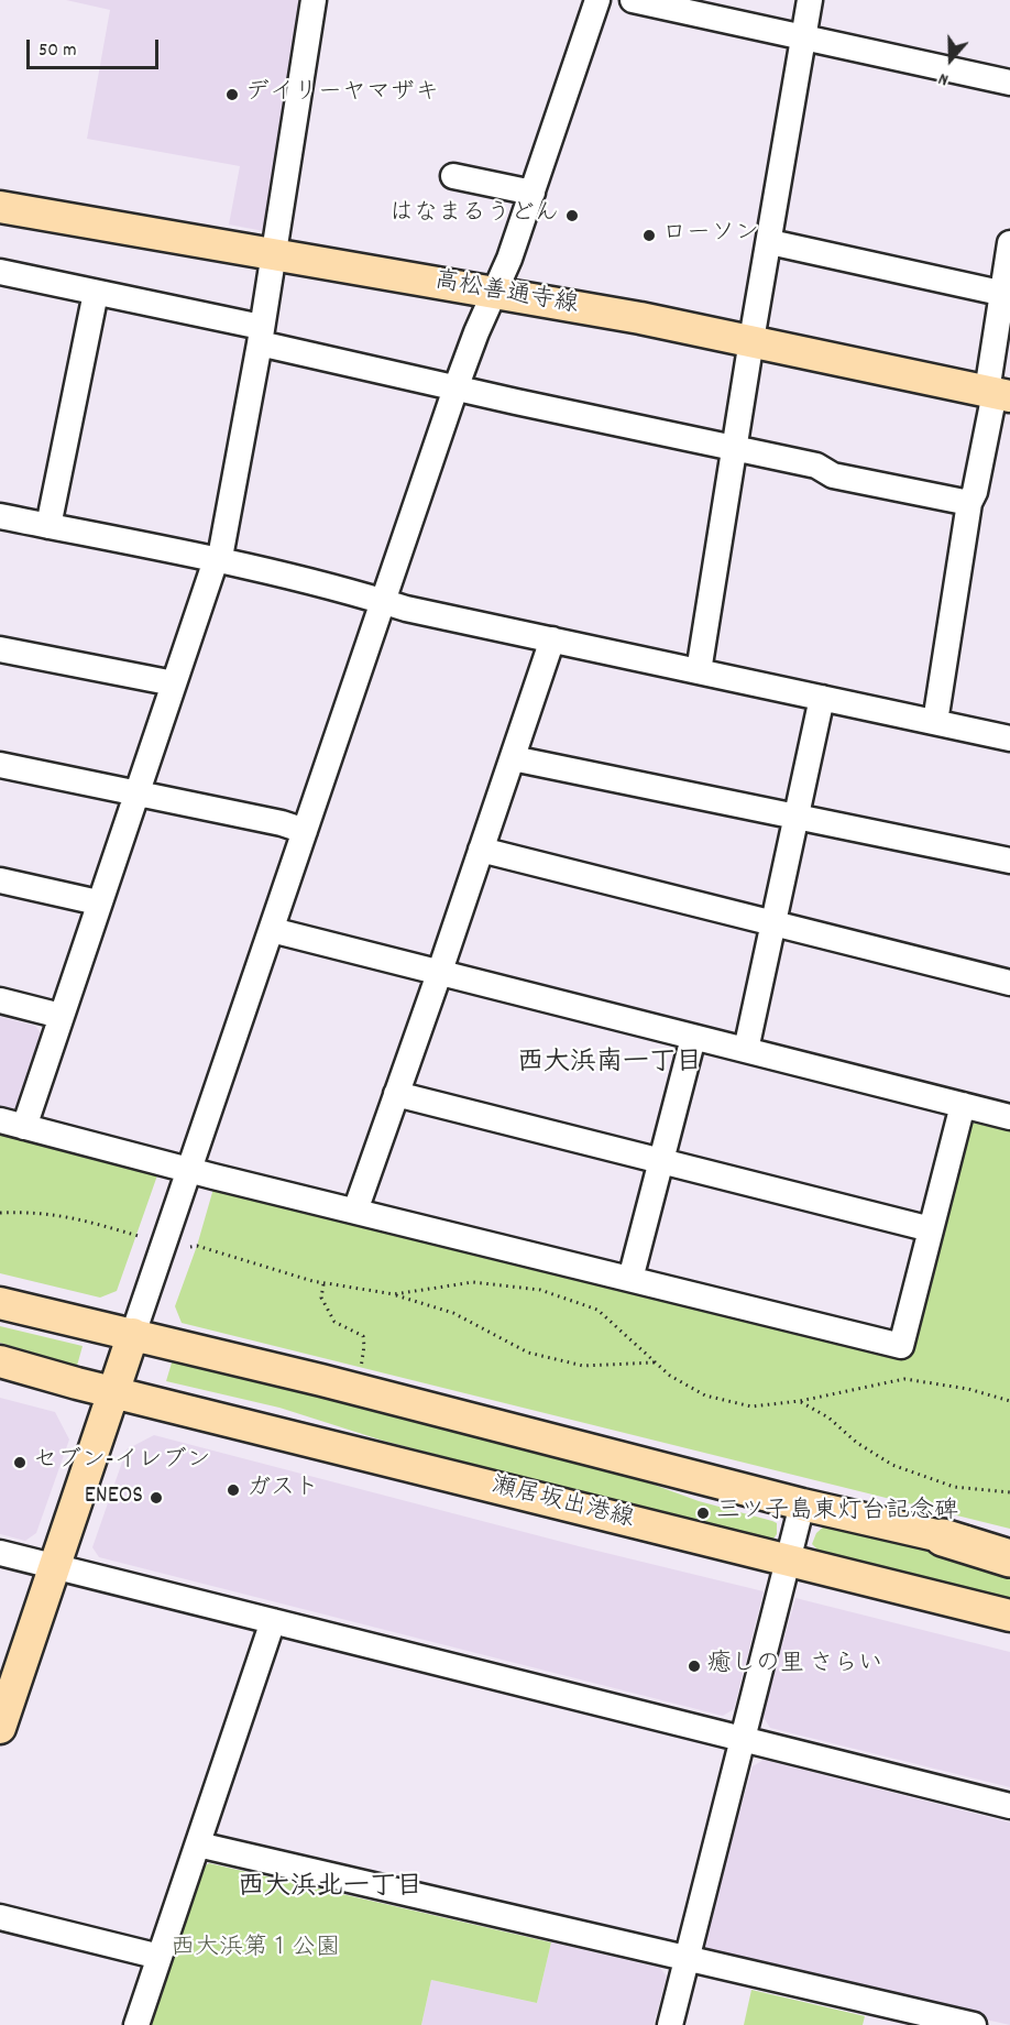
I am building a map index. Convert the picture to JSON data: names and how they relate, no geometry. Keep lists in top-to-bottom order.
{
  "streets": {
    "main road": ["高松善通寺線", "瀬居坂出港線"]
  },
  "districts": ["西大浜南一丁目", "西大浜北一丁目"],
  "parks": ["西大浜第１公園"],
  "places": [
    "デイリーヤマザキ",
    "はなまるうどん",
    "ローソン",
    "セブン-イレブン",
    "ガスト",
    "ENEOS",
    "三ツ子島東灯台記念碑",
    "癒しの里 さらい"
  ],
  "scale_bar": "50 m",
  "north": "bottom"
}
